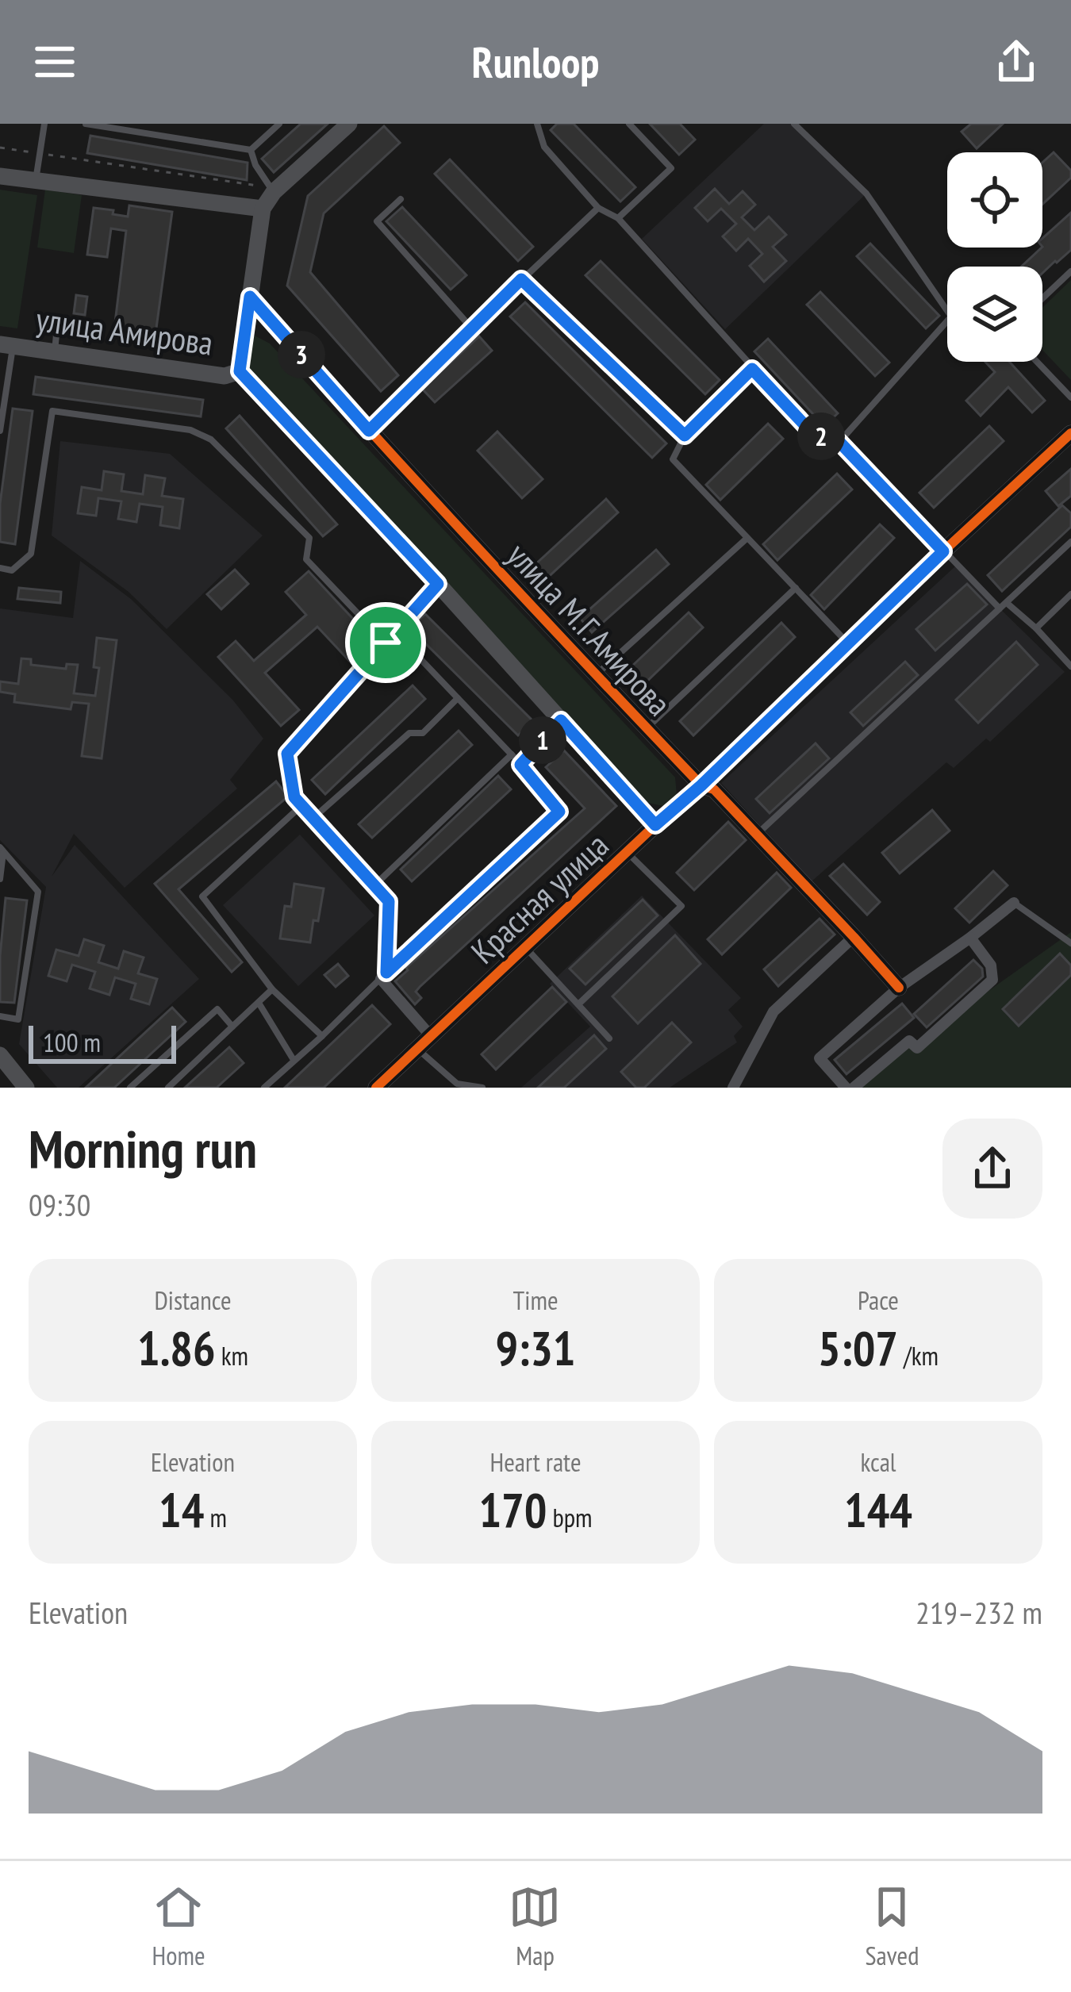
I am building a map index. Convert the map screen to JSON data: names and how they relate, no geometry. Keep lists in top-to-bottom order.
{
  "streets": {
    "street": ["улица Амирова", "улица М.Г.Амирова", "Красная улица"]
  },
  "crossings": [
    ["улица М.Г.Амирова", "Красная улица"]
  ],
  "scale_bar": "100 m",
  "page": {
    "header": "Runloop",
    "pins": ["3", "2", "1"],
    "scale": "100 m",
    "heading": ["Morning run", "09:30"],
    "stats": [
      ["Distance", "1.86 km"],
      ["Time", "9:31"],
      ["Pace", "5:07 /km"],
      ["Elevation", "14 m"],
      ["Heart rate", "170 bpm"],
      ["kcal", "144"]
    ],
    "chart": ["Elevation", "219–232 m"],
    "tabs": ["Home", "Map", "Saved"]
  }
}
